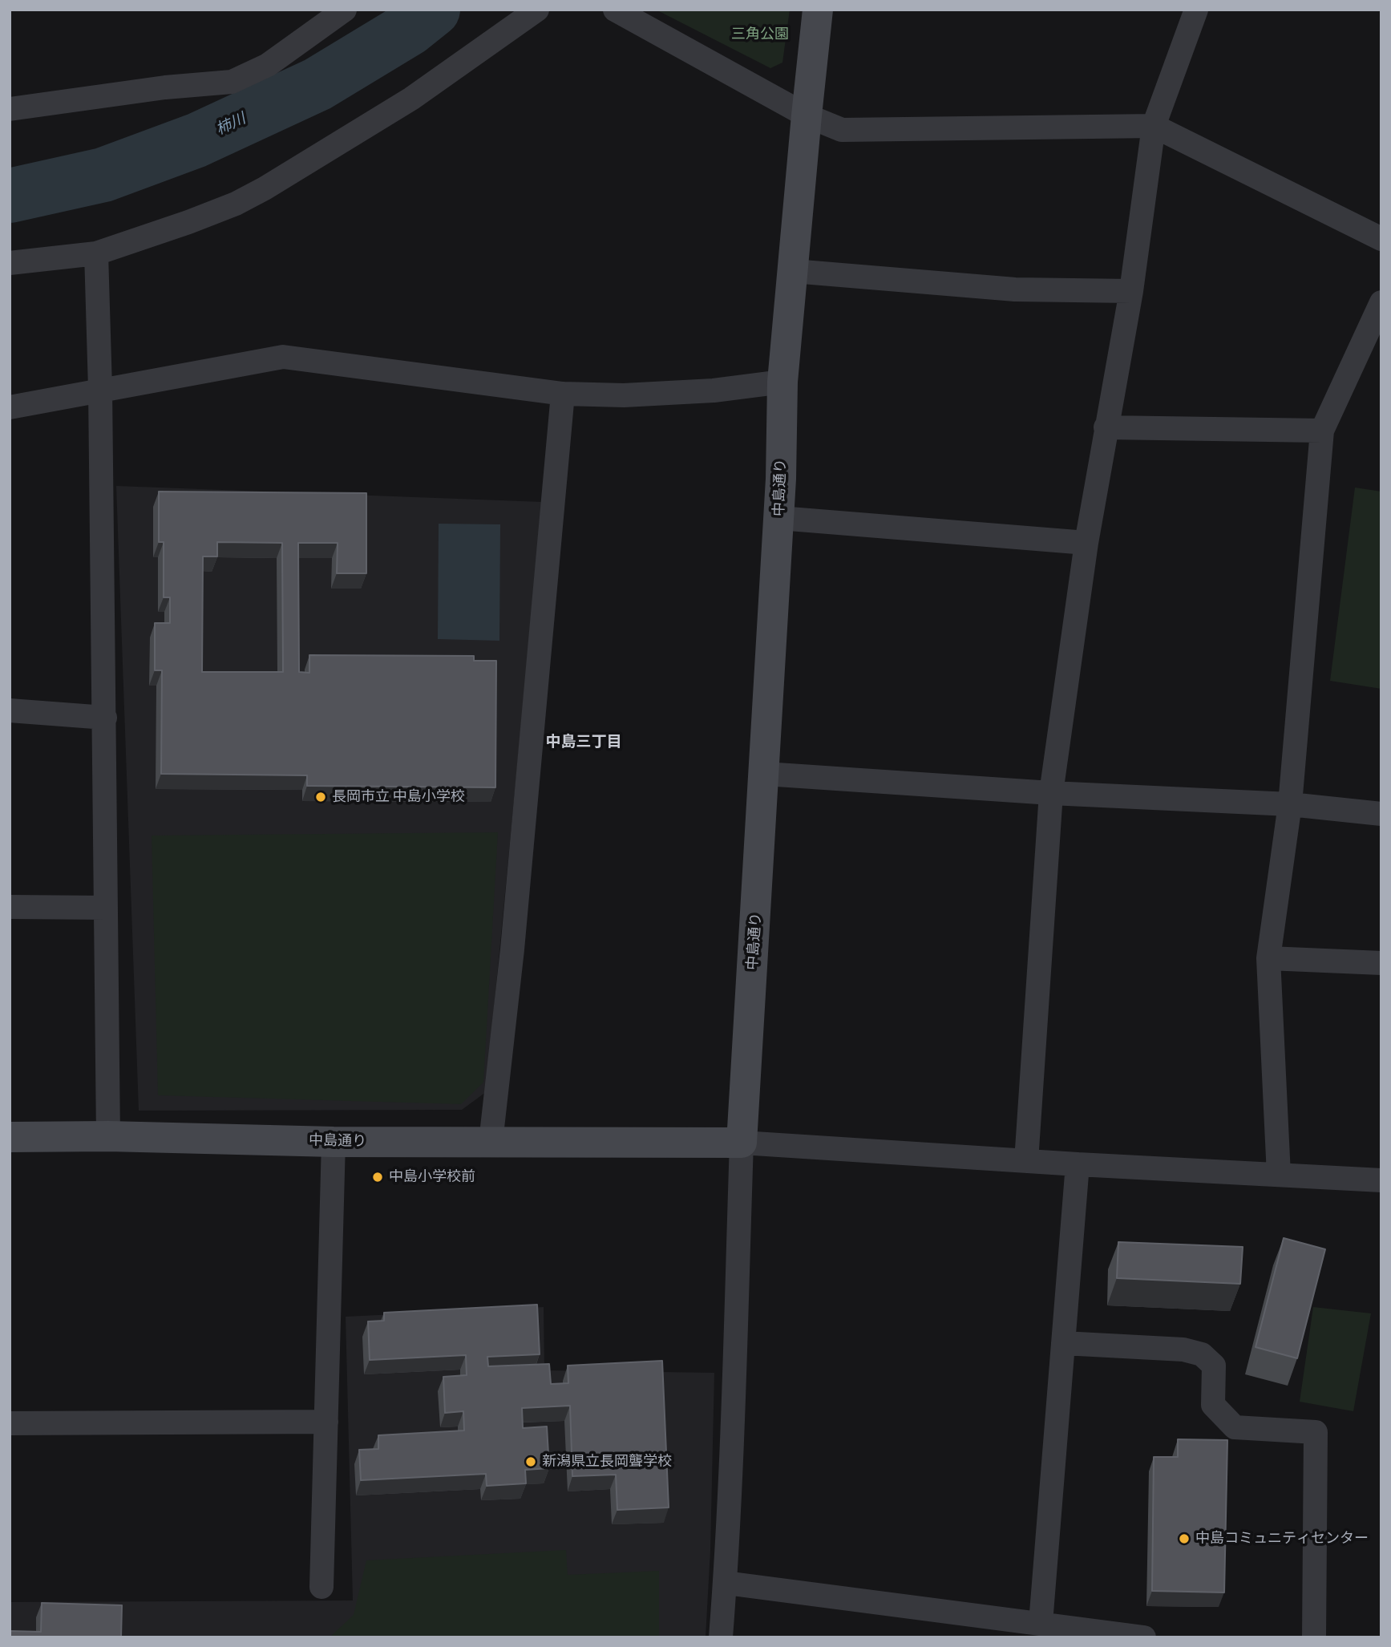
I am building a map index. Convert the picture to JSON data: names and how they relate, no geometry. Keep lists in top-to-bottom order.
{
  "streets": {
    "street": ["中島通り"]
  },
  "districts": ["中島三丁目"],
  "water": ["柿川"],
  "parks": ["三角公園"],
  "places": [
    "長岡市立 中島小学校",
    "中島小学校前",
    "新潟県立長岡聾学校",
    "中島コミュニティセンター"
  ]
}
